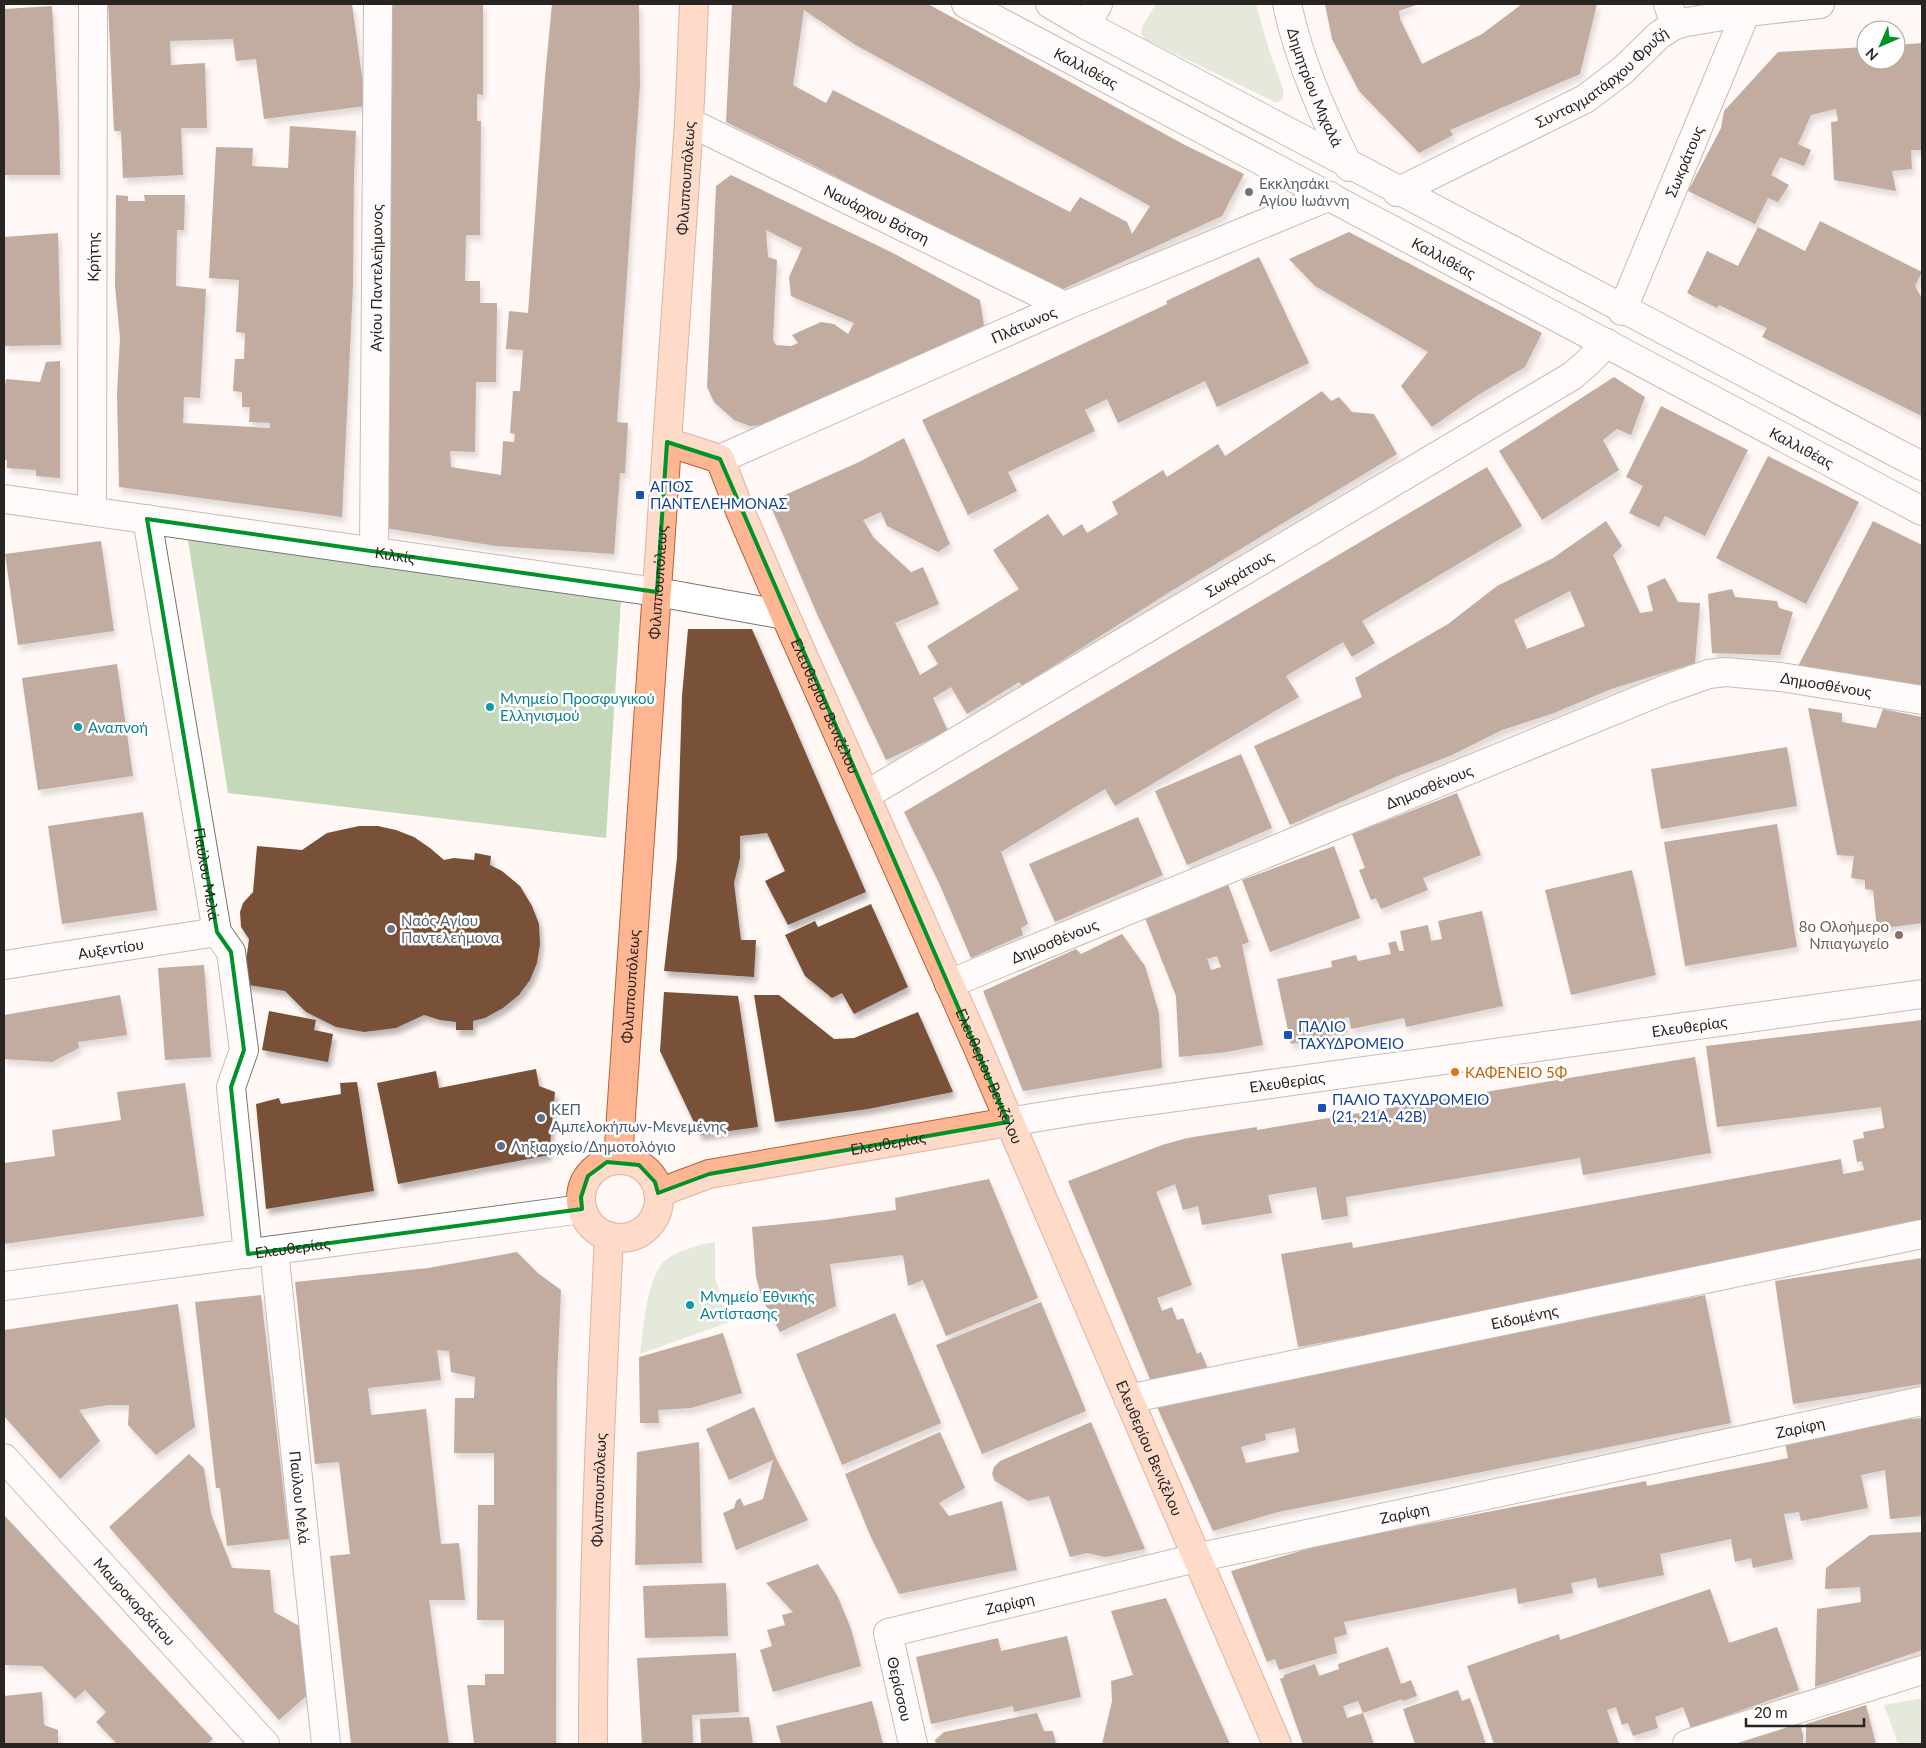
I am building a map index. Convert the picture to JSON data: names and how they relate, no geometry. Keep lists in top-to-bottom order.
{
  "streets": {
    "main road": ["Φιλιππουπόλεως", "Ελευθερίου Βενιζέλου", "Ελευθερίας"],
    "street": [
      "Καλλιθέας",
      "Συνταγματάρχου Φρυζή",
      "Δημητρίου Μιχαλά",
      "Σωκράτους",
      "Ναυάρχου Βότση",
      "Κρήτης",
      "Αγίου Παντελεήμονος",
      "Πλάτωνος",
      "Κιλκίς",
      "Δημοσθένους",
      "Παύλου Μελά",
      "Αυξεντίου",
      "Ειδομένης",
      "Ζαρίφη",
      "Μαυροκορδάτου",
      "Θερίσσου"
    ]
  },
  "crossings": [
    ["Καλλιθέας", "Σωκράτους"],
    ["Καλλιθέας", "Πλάτωνος"],
    ["Συνταγματάρχου Φρυζή", "Σωκράτους"],
    ["Σωκράτους", "Ελευθερίου Βενιζέλου"],
    ["Φιλιππουπόλεως", "Ναυάρχου Βότση"],
    ["Φιλιππουπόλεως", "Κιλκίς"],
    ["Φιλιππουπόλεως", "Ελευθερίας"],
    ["Ναυάρχου Βότση", "Πλάτωνος"],
    ["Κρήτης", "Κιλκίς"],
    ["Αγίου Παντελεήμονος", "Κιλκίς"],
    ["Πλάτωνος", "Ελευθερίου Βενιζέλου"],
    ["Κιλκίς", "Ελευθερίου Βενιζέλου"],
    ["Κιλκίς", "Παύλου Μελά"],
    ["Δημοσθένους", "Ελευθερίου Βενιζέλου"],
    ["Ελευθερίου Βενιζέλου", "Ελευθερίας"],
    ["Ελευθερίου Βενιζέλου", "Ειδομένης"],
    ["Ελευθερίου Βενιζέλου", "Ζαρίφη"],
    ["Παύλου Μελά", "Αυξεντίου"],
    ["Παύλου Μελά", "Ελευθερίας"],
    ["Ζαρίφη", "Θερίσσου"]
  ],
  "places": {
    "other": [
      "Εκκλησάκι Αγίου Ιωάννη",
      "Μνημείο Προσφυγικού Ελληνισμού",
      "Αναπνοή",
      "Ναός Αγίου Παντελεήμονα",
      "8o Ολοήμερο Νπιαγωγείο",
      "ΚΑΦΕΝΕΙΟ 5Φ",
      "ΚΕΠ Αμπελοκήπων-Μενεμένης",
      "Ληξιαρχείο/Δημοτολόγιο",
      "Μνημείο Εθνικής Αντίστασης"
    ],
    "transit": ["ΑΓΙΟΣ ΠΑΝΤΕΛΕΗΜΟΝΑΣ", "ΠΑΛΙΟ ΤΑΧΥΔΡΟΜΕΙΟ", "ΠΑΛΙΟ ΤΑΧΥΔΡΟΜΕΙΟ (21, 21Α, 42Β)"]
  },
  "scale_bar": "20 m",
  "north": "bottom left"
}
